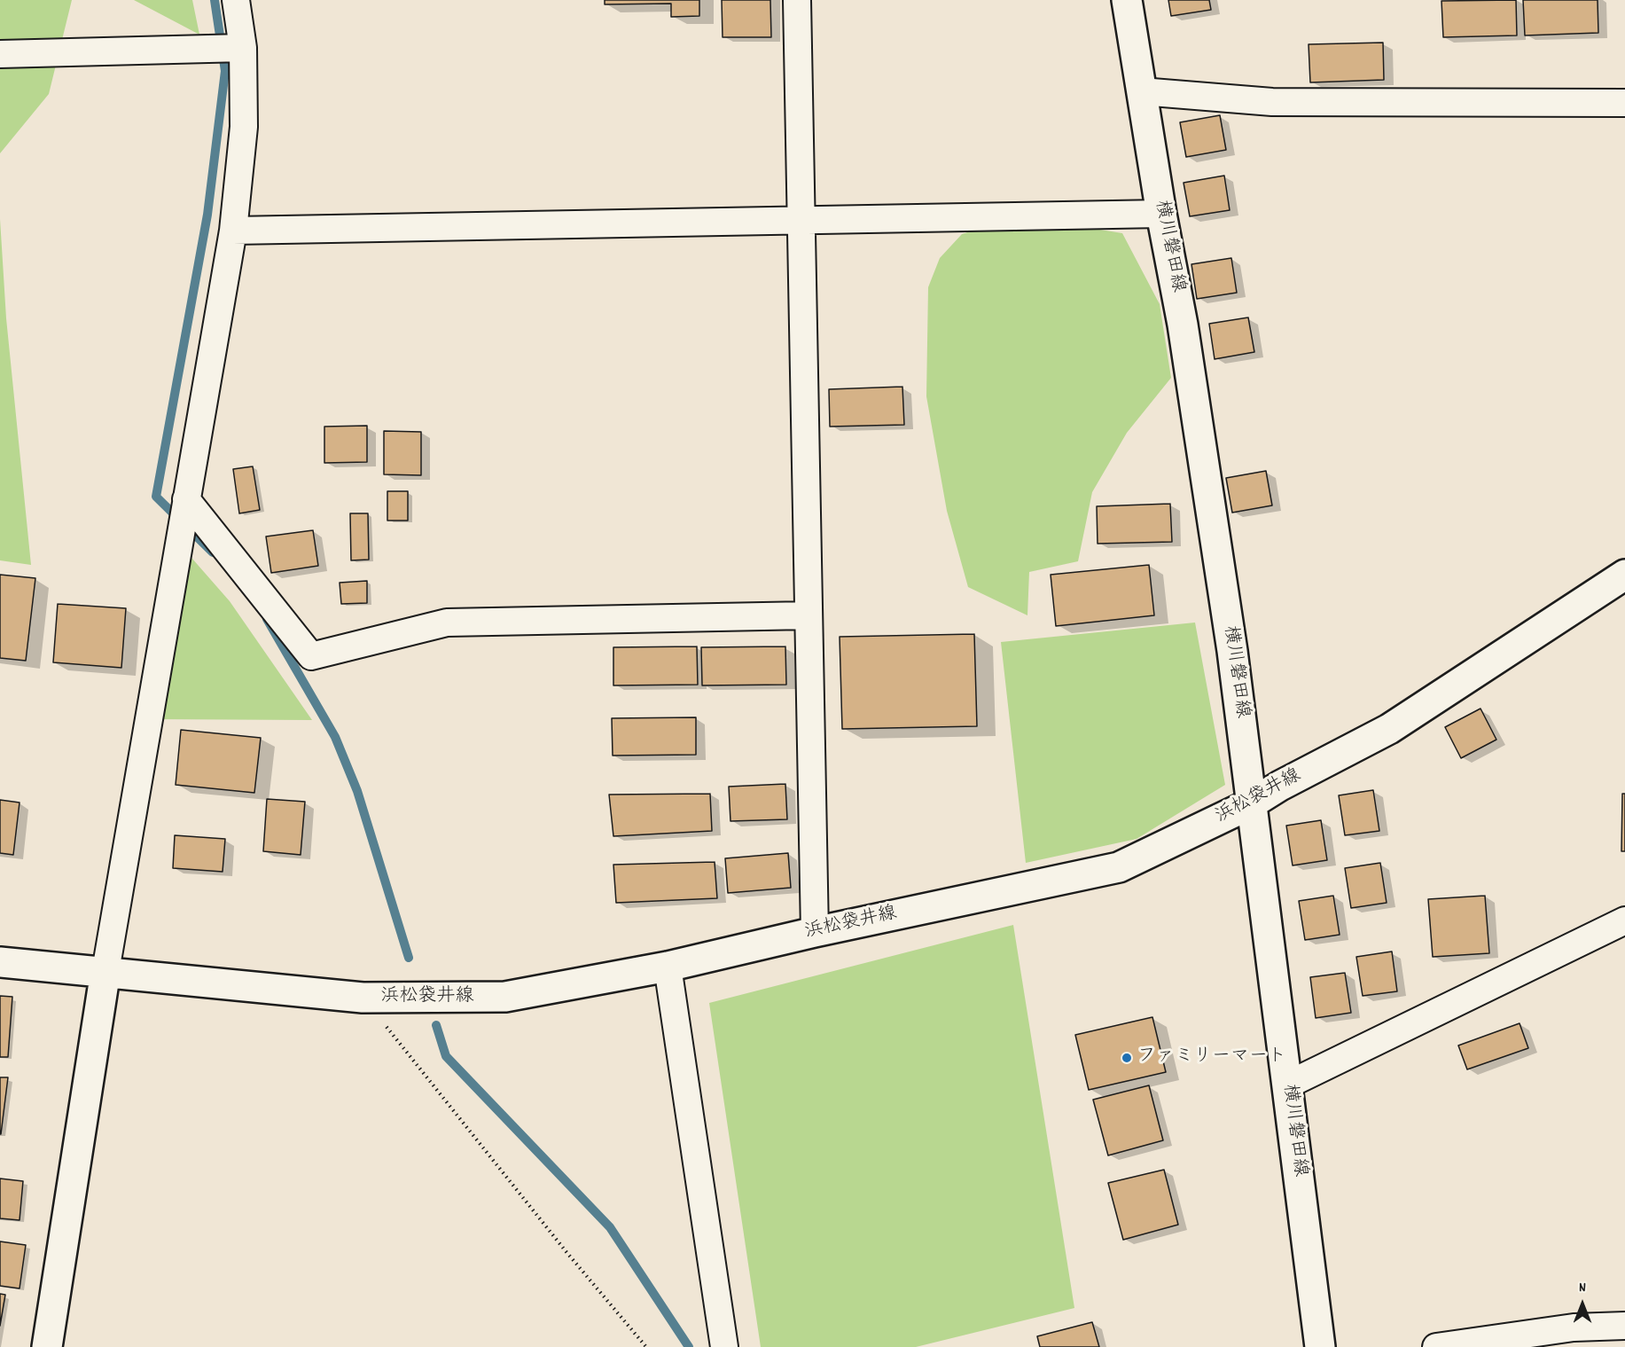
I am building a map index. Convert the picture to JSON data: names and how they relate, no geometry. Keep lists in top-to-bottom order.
{
  "streets": {
    "main road": ["横川磐田線", "浜松袋井線"]
  },
  "crossings": [
    ["横川磐田線", "浜松袋井線"]
  ],
  "places": ["ファミリーマート"],
  "north": "top"
}
